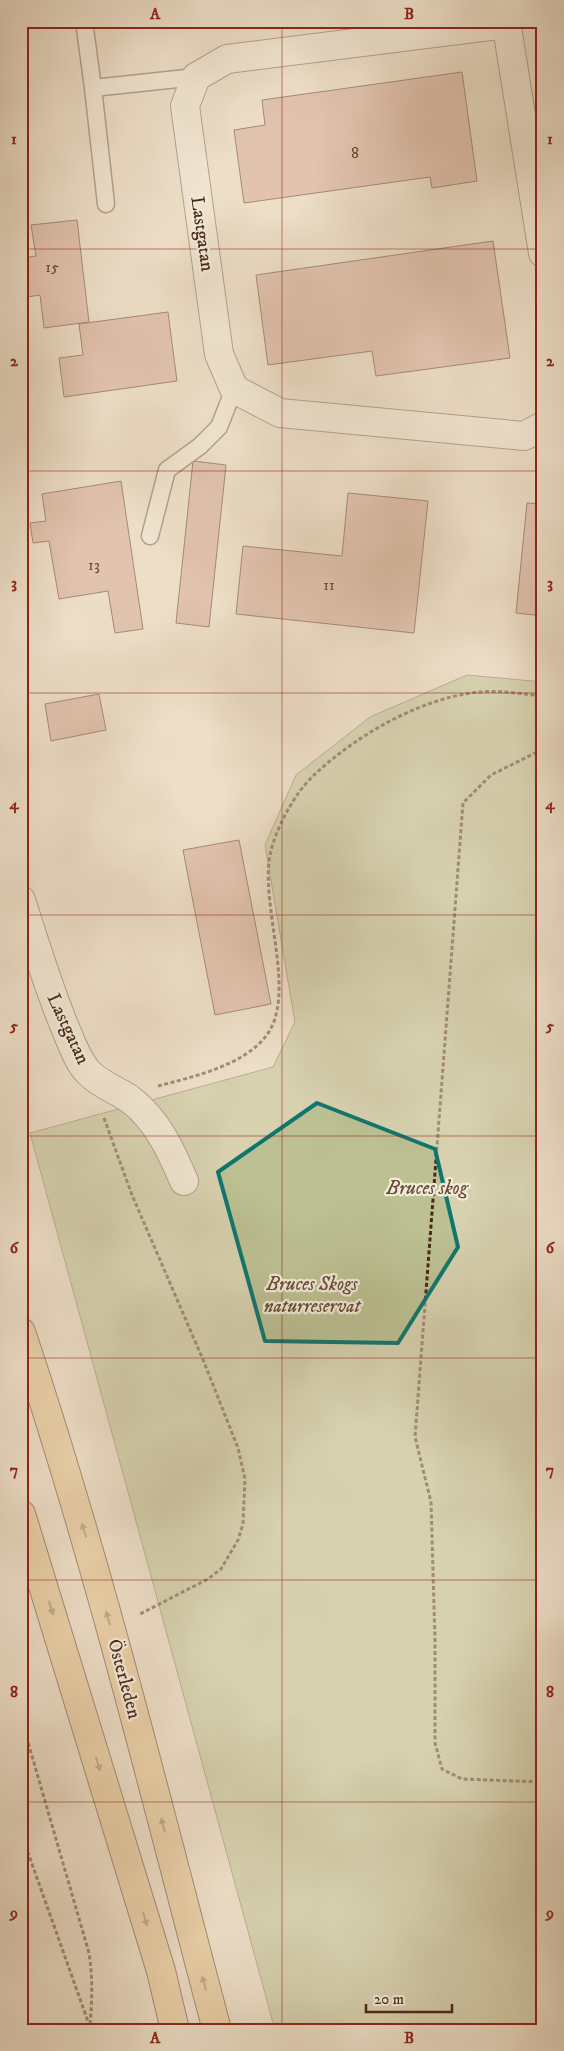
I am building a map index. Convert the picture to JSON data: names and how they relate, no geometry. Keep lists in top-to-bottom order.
{
  "streets": {
    "main road": ["Österleden"],
    "street": ["Lastgatan"]
  },
  "parks": ["Bruces skog", "Bruces Skogs naturreservat"],
  "house_numbers": [
    "8",
    "15",
    "13",
    "11"
  ],
  "scale_bar": "20 m",
  "grid": {
    "columns": ["A", "B"],
    "rows": [
      "1",
      "2",
      "3",
      "4",
      "5",
      "6",
      "7",
      "8",
      "9"
    ]
  }
}
